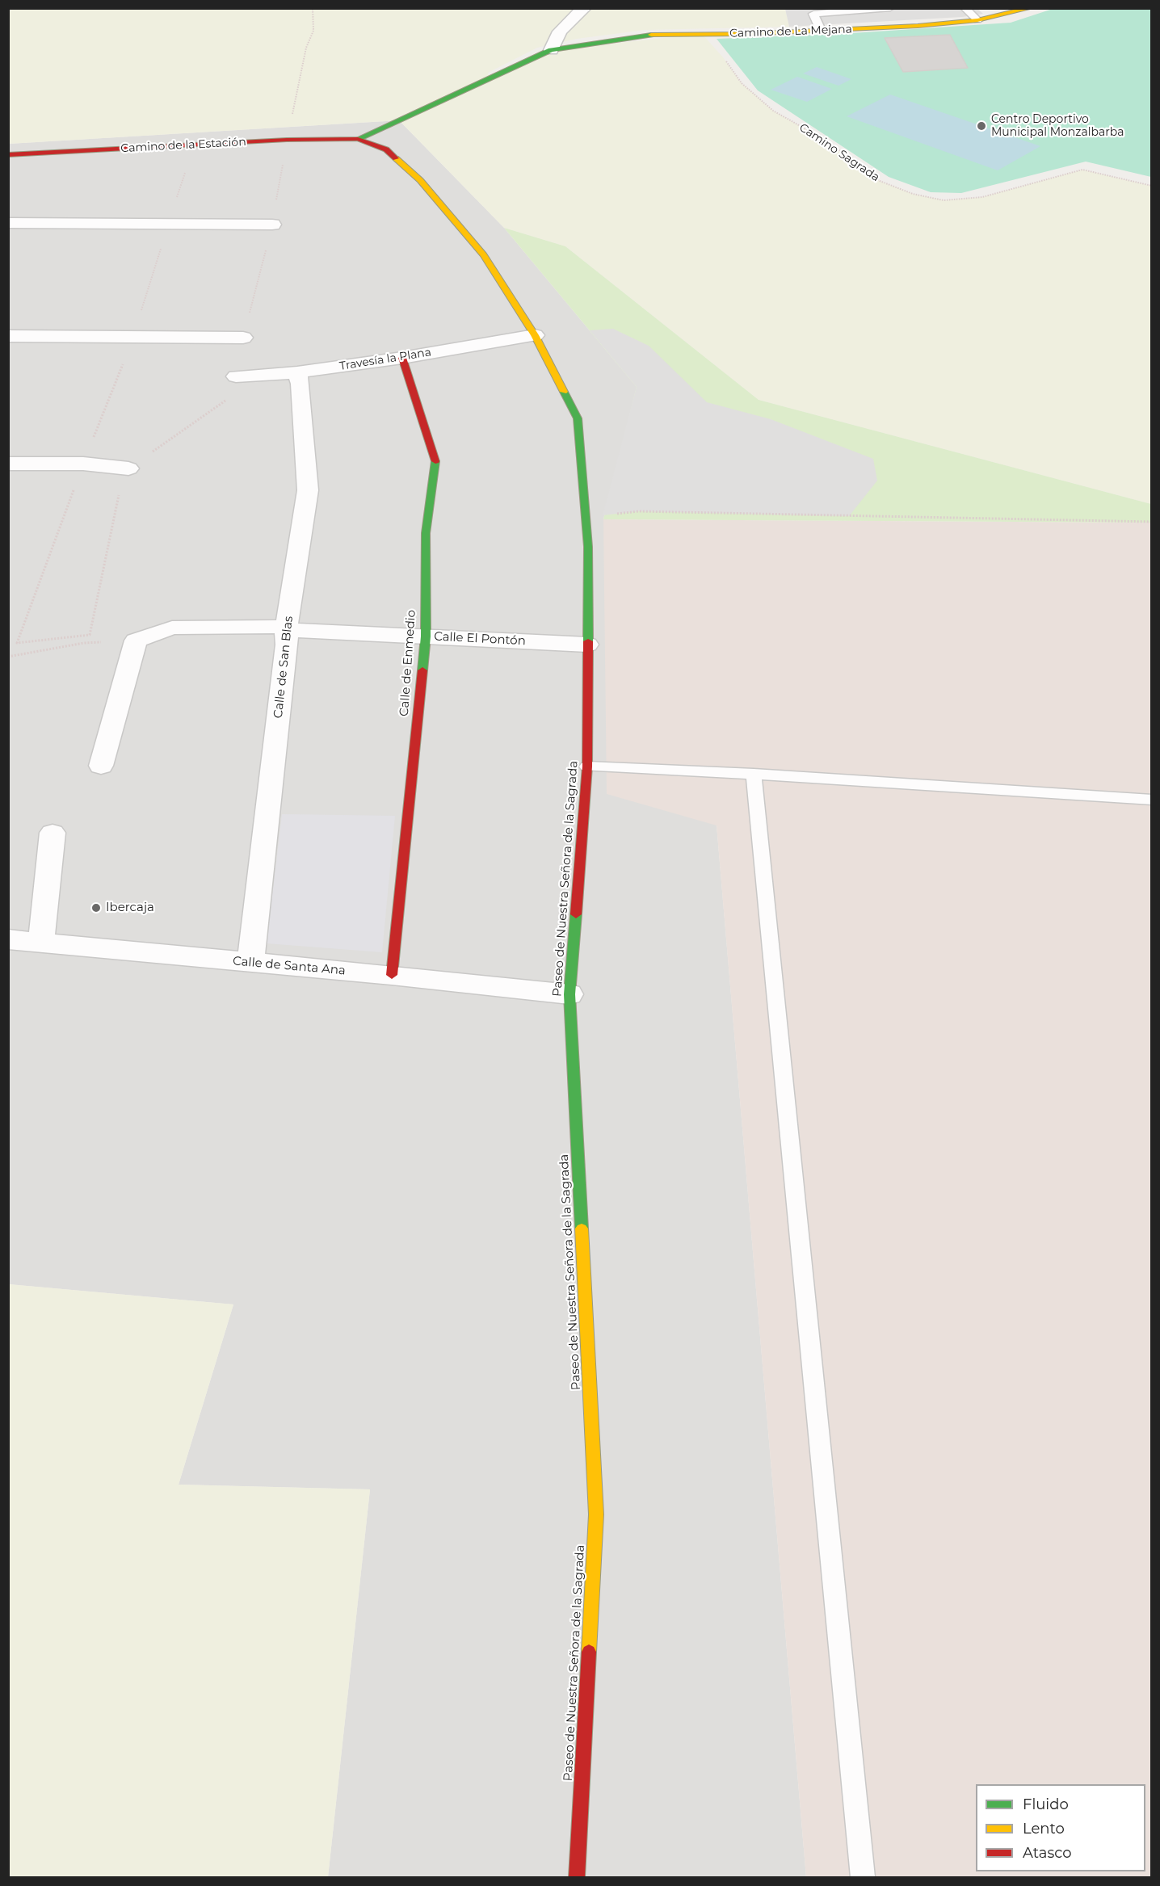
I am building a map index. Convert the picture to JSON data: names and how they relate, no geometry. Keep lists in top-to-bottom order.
{
  "streets": {
    "street": [
      "Camino de La Mejana",
      "Camino de la Estación",
      "Travesía la Plana",
      "Calle El Pontón",
      "Calle de Enmedio",
      "Calle de San Blas",
      "Paseo de Nuestra Señora de la Sagrada",
      "Calle de Santa Ana"
    ],
    "path": ["Camino Sagrada"]
  },
  "crossings": [
    ["Camino de La Mejana", "Camino de la Estación"],
    ["Camino de La Mejana", "Camino Sagrada"],
    ["Camino de La Mejana", "Paseo de Nuestra Señora de la Sagrada"],
    ["Camino de la Estación", "Paseo de Nuestra Señora de la Sagrada"],
    ["Travesía la Plana", "Calle de Enmedio"],
    ["Travesía la Plana", "Calle de San Blas"],
    ["Travesía la Plana", "Paseo de Nuestra Señora de la Sagrada"],
    ["Calle El Pontón", "Calle de Enmedio"],
    ["Calle El Pontón", "Calle de San Blas"],
    ["Calle El Pontón", "Paseo de Nuestra Señora de la Sagrada"],
    ["Calle de Enmedio", "Calle de Santa Ana"],
    ["Calle de San Blas", "Calle de Santa Ana"],
    ["Paseo de Nuestra Señora de la Sagrada", "Calle de Santa Ana"]
  ],
  "places": ["Centro Deportivo Municipal Monzalbarba", "Ibercaja"],
  "legend": ["Fluido", "Lento", "Atasco"]
}
